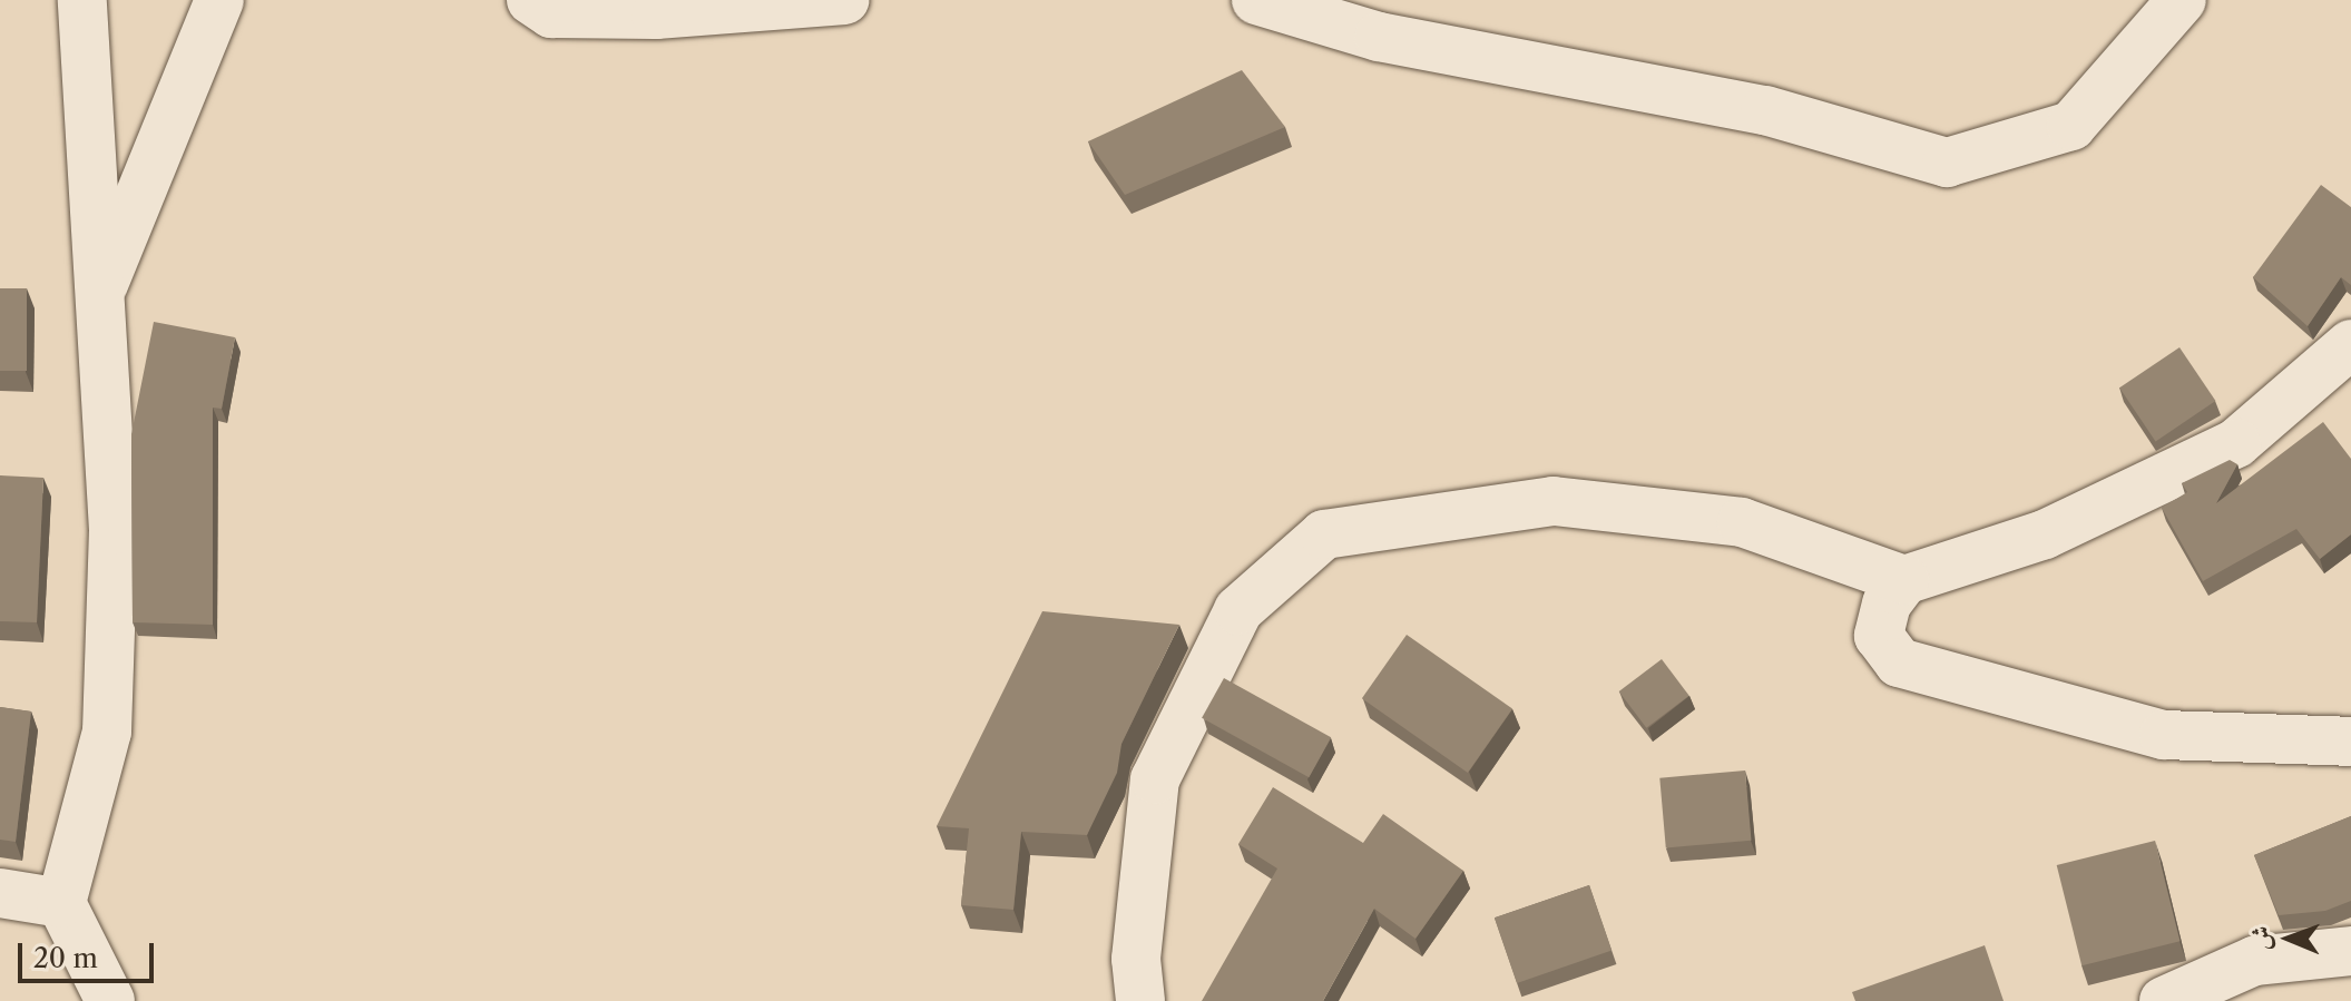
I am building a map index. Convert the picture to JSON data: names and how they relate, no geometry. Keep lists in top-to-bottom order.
{
  "scale_bar": "20 m",
  "north": "left"
}
